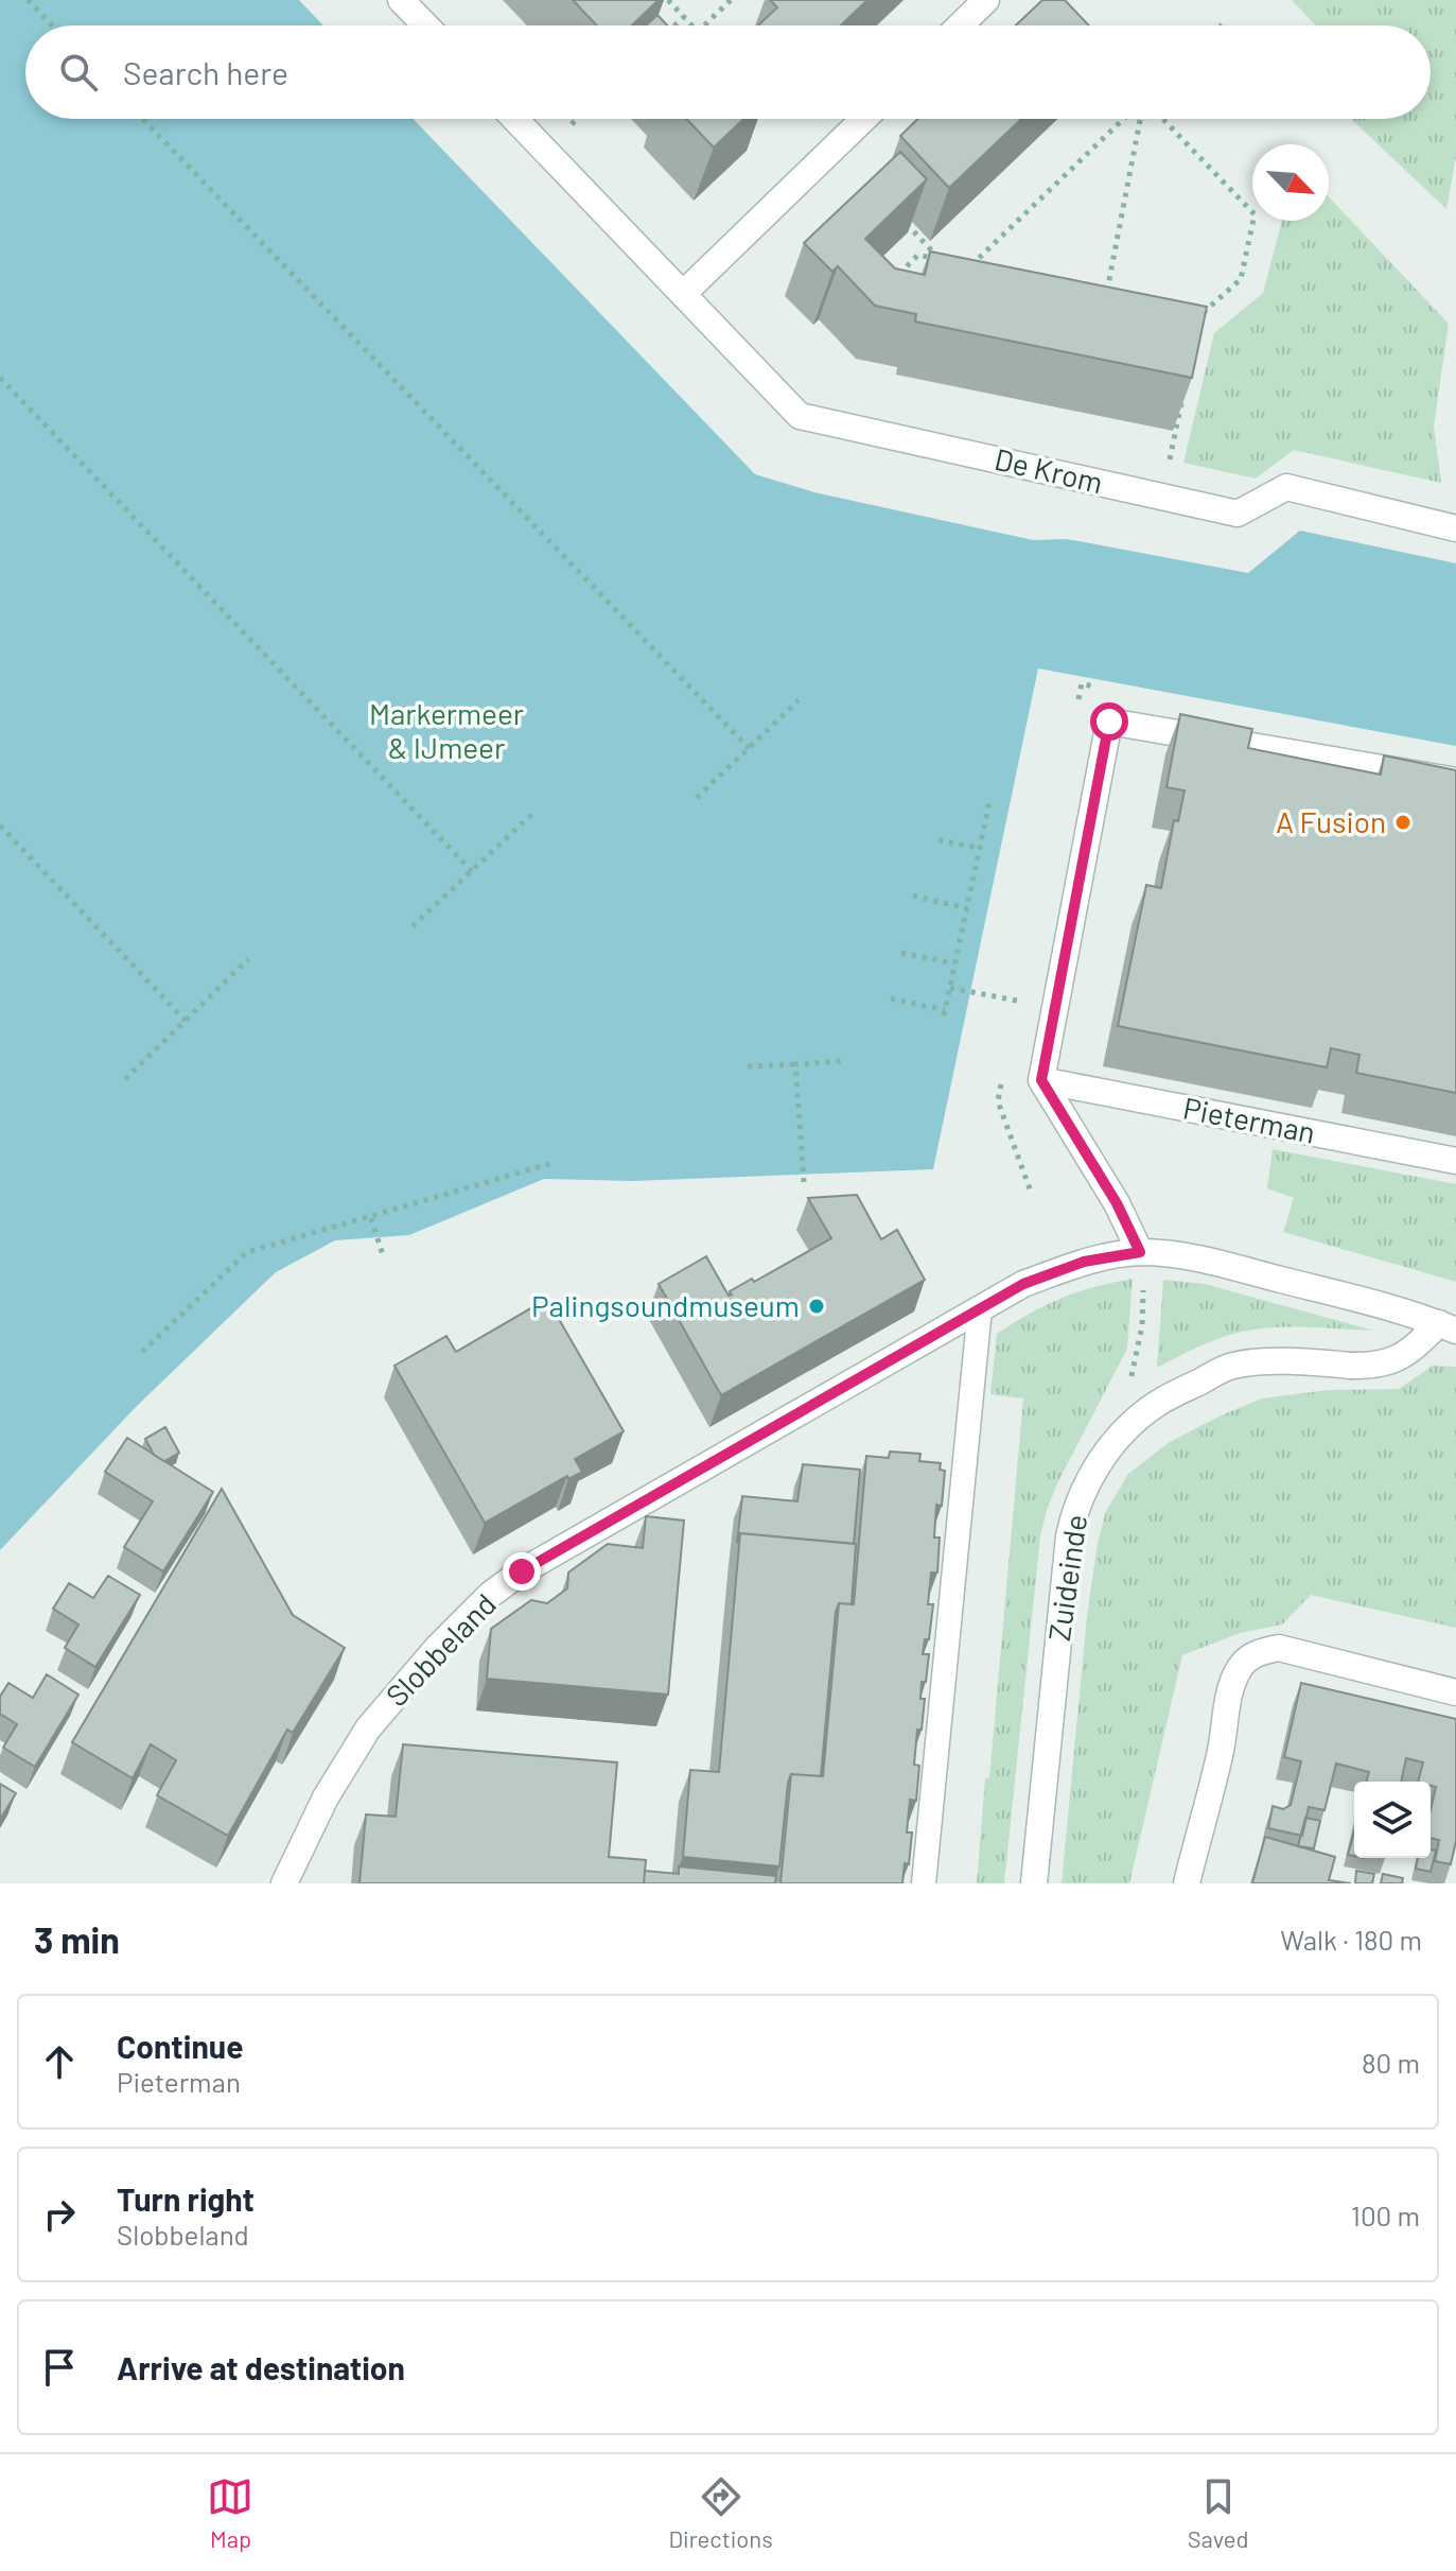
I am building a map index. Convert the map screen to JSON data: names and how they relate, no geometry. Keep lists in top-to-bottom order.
{
  "streets": {
    "street": [
      "De Krom",
      "Pieterman",
      "Zuideinde",
      "Slobbeland"
    ]
  },
  "crossings": [
    ["Zuideinde", "Slobbeland"]
  ],
  "parks": ["Markermeer & IJmeer"],
  "places": ["A Fusion", "Palingsoundmuseum"],
  "north": "bottom right",
  "page": {
    "search": "Search here",
    "heading": ["3 min", "Walk · 180 m"],
    "list": [
      ["Continue", "Pieterman", "80 m"],
      ["Turn right", "Slobbeland", "100 m"],
      "Arrive at destination"
    ],
    "nav": ["Map", "Directions", "Saved"]
  }
}
